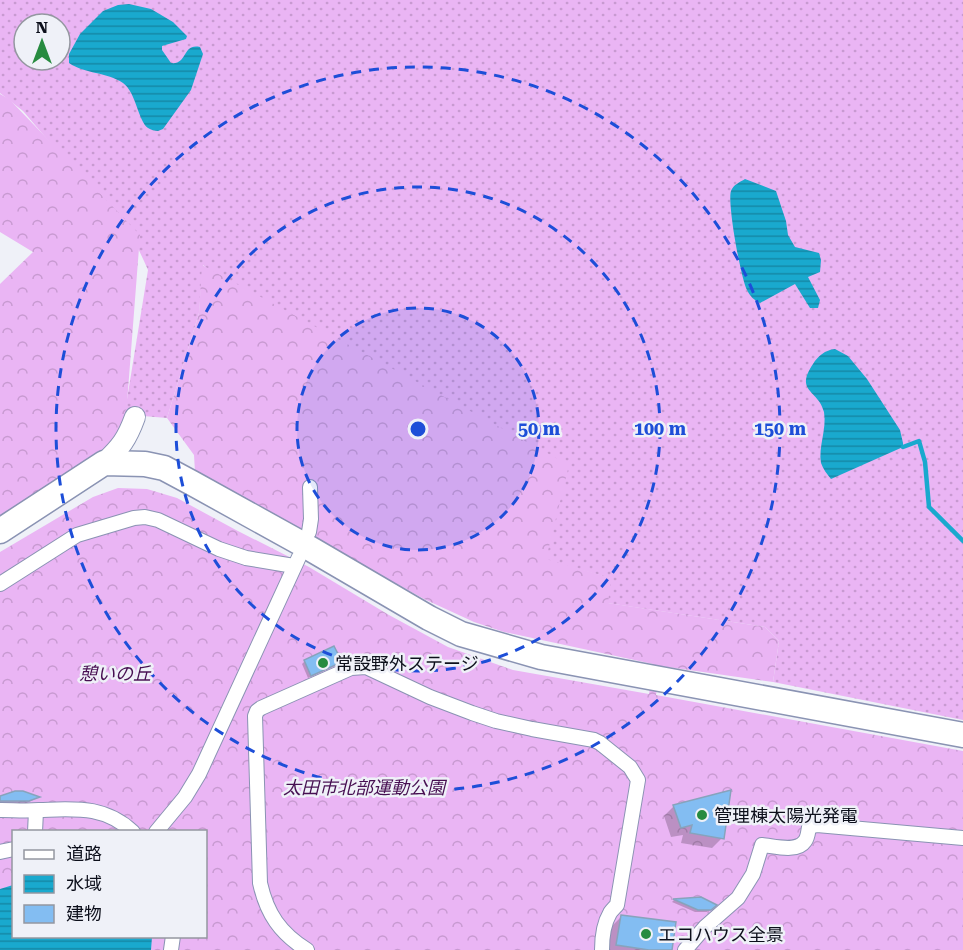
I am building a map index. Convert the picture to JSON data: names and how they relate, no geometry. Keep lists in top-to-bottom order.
{
  "parks": ["憩いの丘", "太田市北部運動公園"],
  "places": ["常設野外ステージ", "管理棟太陽光発電", "エコハウス全景"],
  "legend": ["道路", "水域", "建物"],
  "north": "top",
  "rings": ["50 m", "100 m", "150 m"]
}
